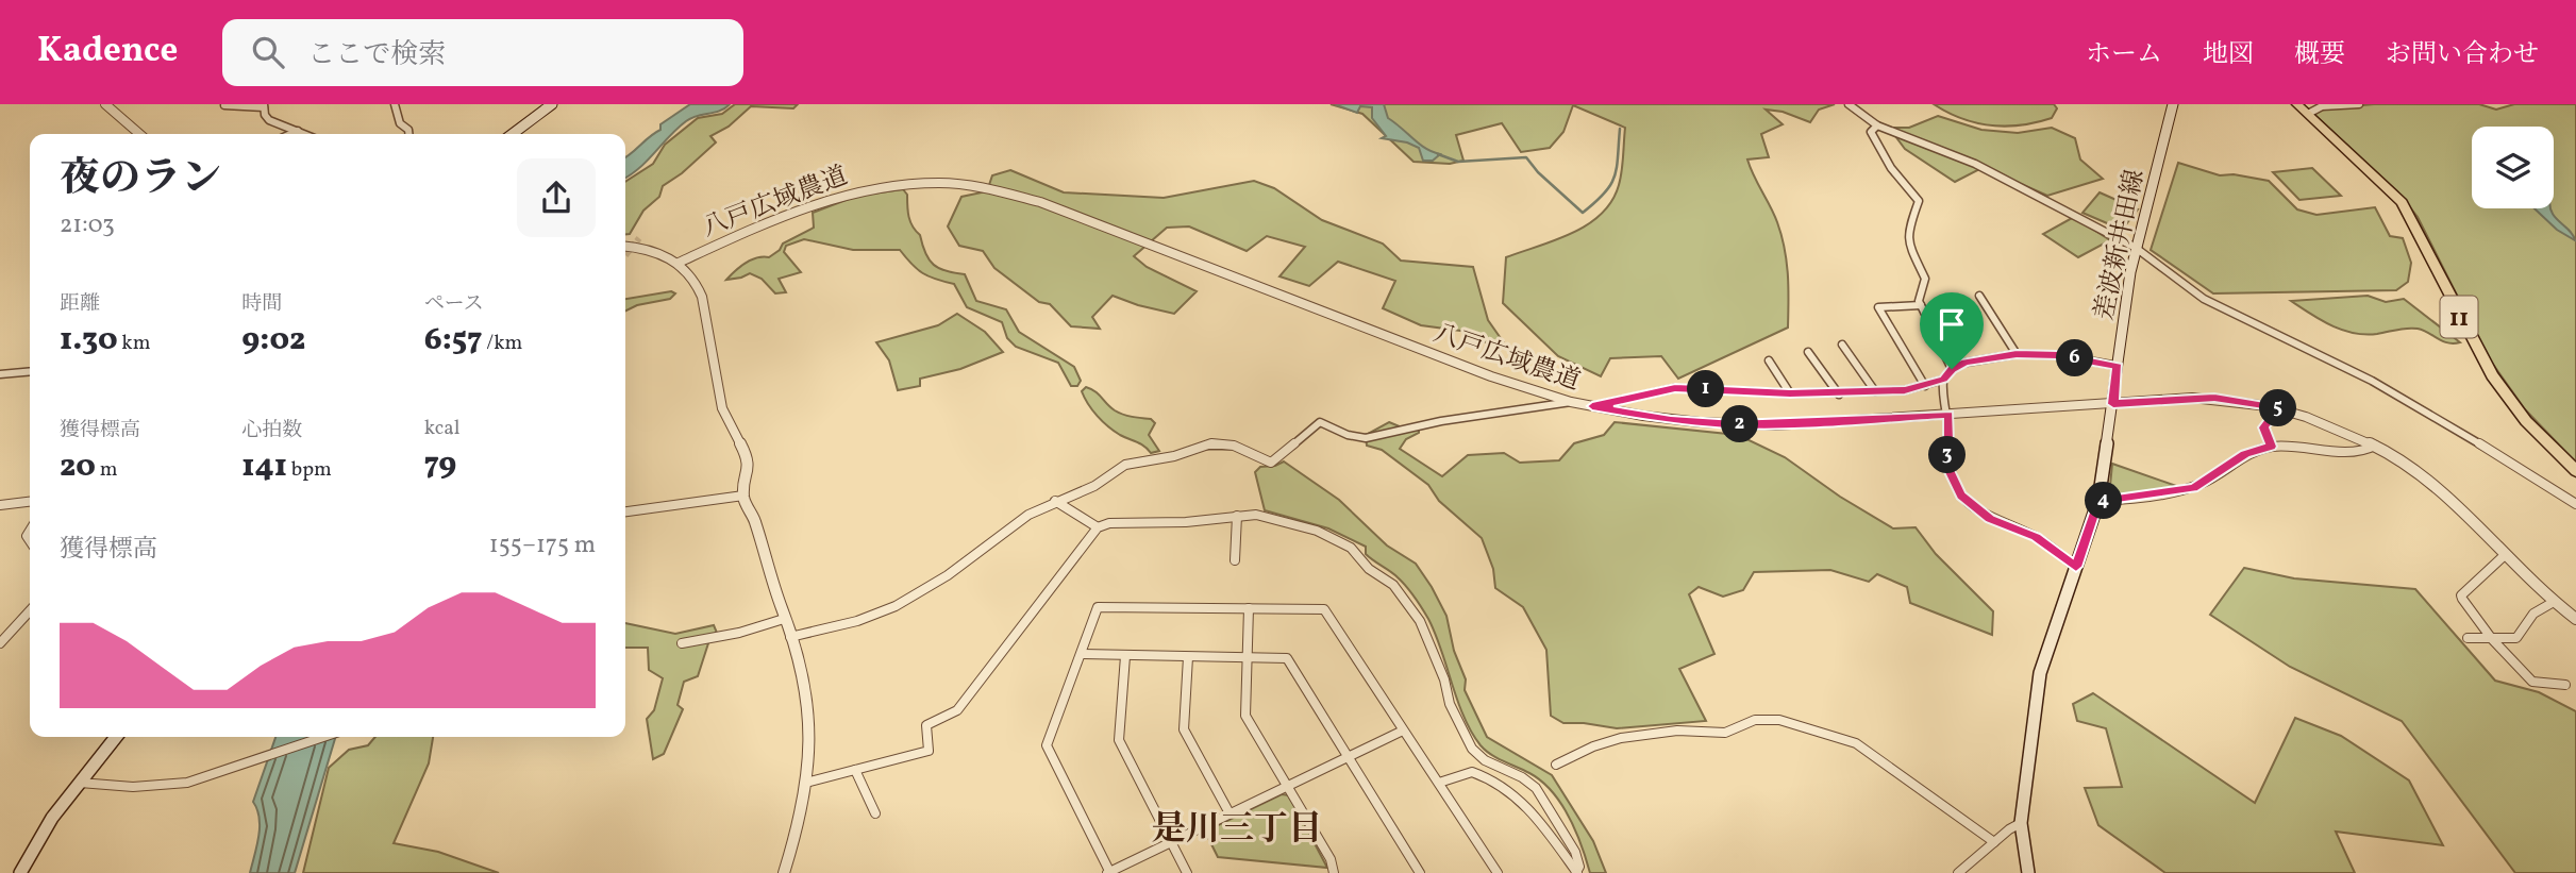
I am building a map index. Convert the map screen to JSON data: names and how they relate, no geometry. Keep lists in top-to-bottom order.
{
  "streets": {
    "main road": ["差波新井田線", "11"],
    "street": ["八戸広域農道"]
  },
  "crossings": [
    ["八戸広域農道", "差波新井田線"]
  ],
  "districts": ["是川三丁目"],
  "page": {
    "header": "Kadence",
    "search": "ここで検索",
    "nav": [
      "ホーム",
      "地図",
      "概要",
      "お問い合わせ"
    ],
    "heading": ["夜のラン", "21:03"],
    "stats": [
      ["距離", "1.30 km"],
      ["時間", "9:02"],
      ["ペース", "6:57 /km"],
      ["獲得標高", "20 m"],
      ["心拍数", "141 bpm"],
      ["kcal", "79"]
    ],
    "pins": [
      "6",
      "1",
      "5",
      "2",
      "3",
      "4"
    ],
    "chart": ["獲得標高", "155–175 m"]
  }
}
